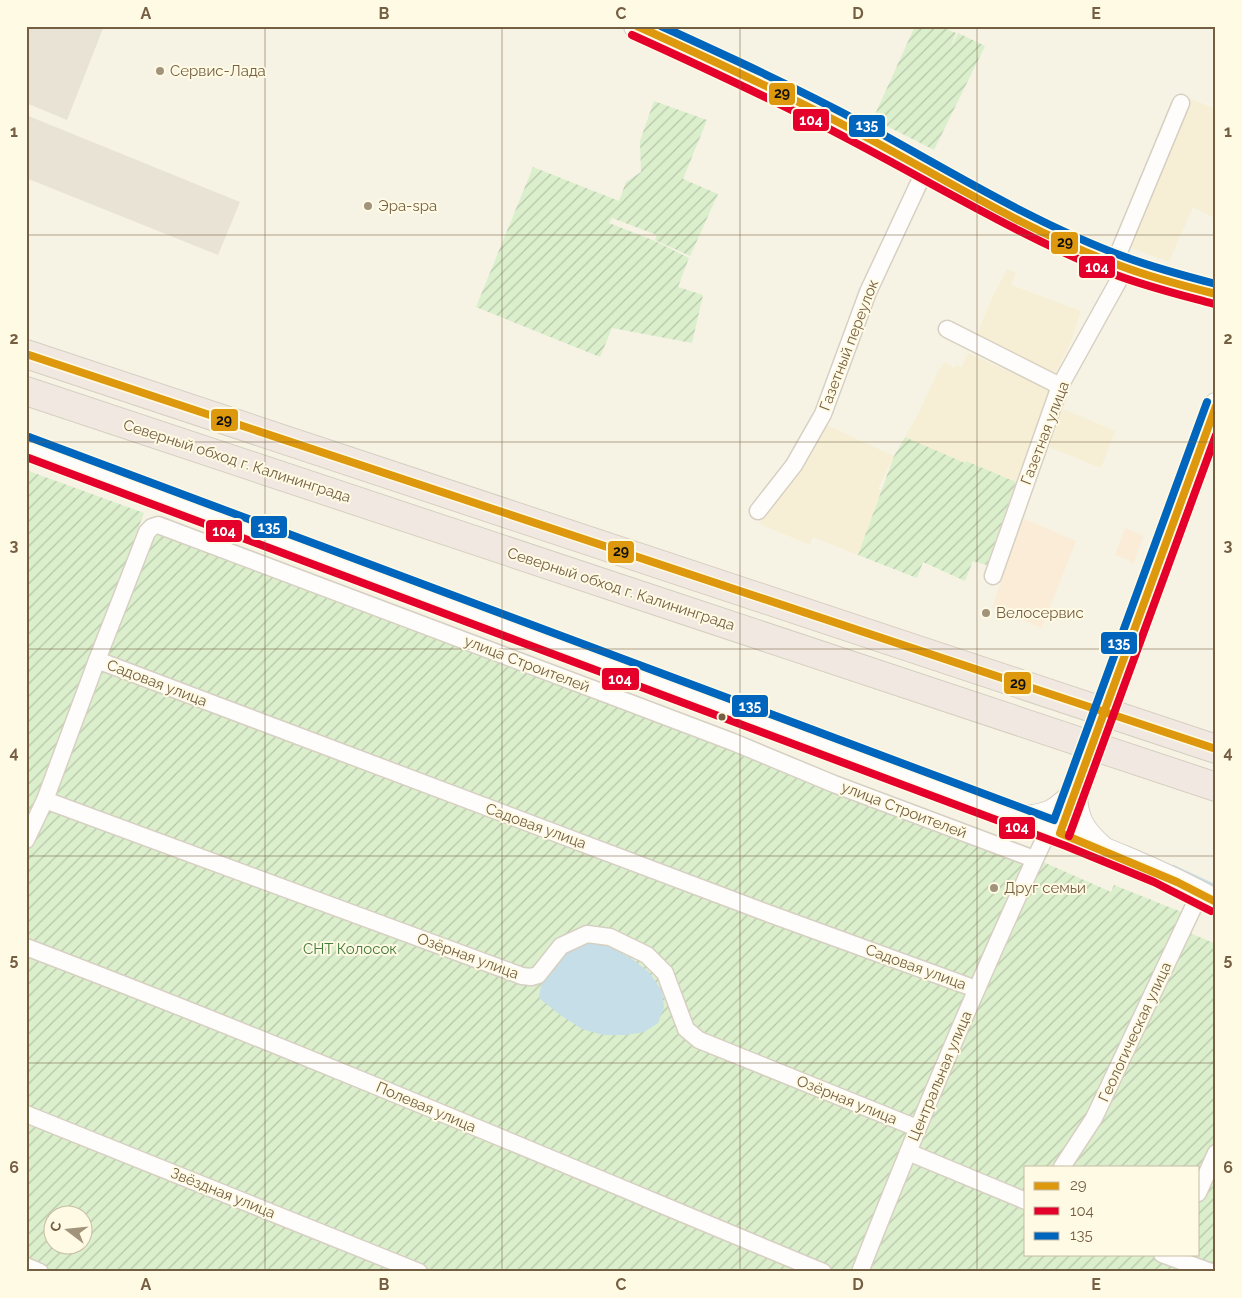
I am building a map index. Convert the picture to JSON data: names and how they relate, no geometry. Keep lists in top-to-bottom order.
{
  "streets": {
    "highway": ["Северный обход г. Калининграда"],
    "street": [
      "Газетный переулок",
      "Газетная улица",
      "улица Строителей",
      "Садовая улица",
      "Озёрная улица",
      "Геологическая улица",
      "Центральная улица",
      "Полевая улица",
      "Звёздная улица"
    ]
  },
  "crossings": [
    ["улица Строителей", "Садовая улица"],
    ["улица Строителей", "Центральная улица"],
    ["Садовая улица", "Центральная улица"],
    ["Озёрная улица", "Центральная улица"]
  ],
  "parks": ["СНТ Колосок"],
  "places": [
    "Сервис-Лада",
    "Эра-spa",
    "Велосервис",
    "Друг семьи"
  ],
  "lines": ["transit line 29", "transit line 135", "transit line 104"],
  "legend": ["29", "104", "135"],
  "north": "left",
  "grid": {
    "columns": [
      "A",
      "B",
      "C",
      "D",
      "E"
    ],
    "rows": [
      "1",
      "2",
      "3",
      "4",
      "5",
      "6"
    ]
  }
}
